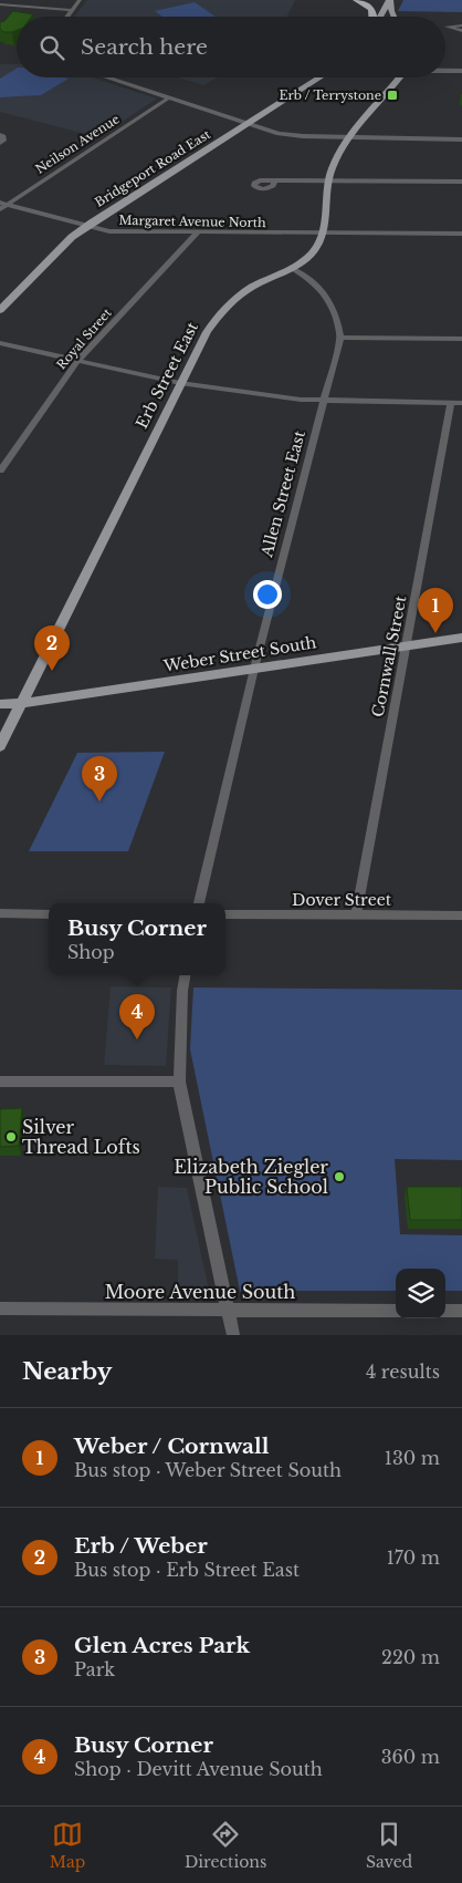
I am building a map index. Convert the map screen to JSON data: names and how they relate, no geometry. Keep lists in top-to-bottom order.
{
  "streets": {
    "main road": ["Bridgeport Road East", "Erb Street East", "Weber Street South"],
    "street": [
      "Neilson Avenue",
      "Margaret Avenue North",
      "Royal Street",
      "Allen Street East",
      "Cornwall Street",
      "Dover Street",
      "Moore Avenue South"
    ]
  },
  "crossings": [
    ["Neilson Avenue", "Margaret Avenue North"],
    ["Bridgeport Road East", "Margaret Avenue North"],
    ["Margaret Avenue North", "Royal Street"],
    ["Margaret Avenue North", "Erb Street East"],
    ["Erb Street East", "Allen Street East"],
    ["Erb Street East", "Weber Street South"],
    ["Allen Street East", "Weber Street South"],
    ["Weber Street South", "Cornwall Street"],
    ["Cornwall Street", "Dover Street"]
  ],
  "places": {
    "transit": ["Erb / Terrystone"],
    "other": ["Silver Thread Lofts", "Elizabeth Ziegler Public School"]
  },
  "page": {
    "search": "Search here",
    "pins": [
      "1",
      "2",
      "3",
      "4"
    ],
    "popup": ["Busy Corner", "Shop"],
    "heading": ["Nearby", "4 results"],
    "list": [
      {
        "mark": "1",
        "name": "Weber / Cornwall",
        "note": "Bus stop · Weber Street South",
        "value": "130 m"
      },
      {
        "mark": "2",
        "name": "Erb / Weber",
        "note": "Bus stop · Erb Street East",
        "value": "170 m"
      },
      {
        "mark": "3",
        "name": "Glen Acres Park",
        "note": "Park",
        "value": "220 m"
      },
      {
        "mark": "4",
        "name": "Busy Corner",
        "note": "Shop · Devitt Avenue South",
        "value": "360 m"
      }
    ],
    "nav": ["Map", "Directions", "Saved"]
  }
}
